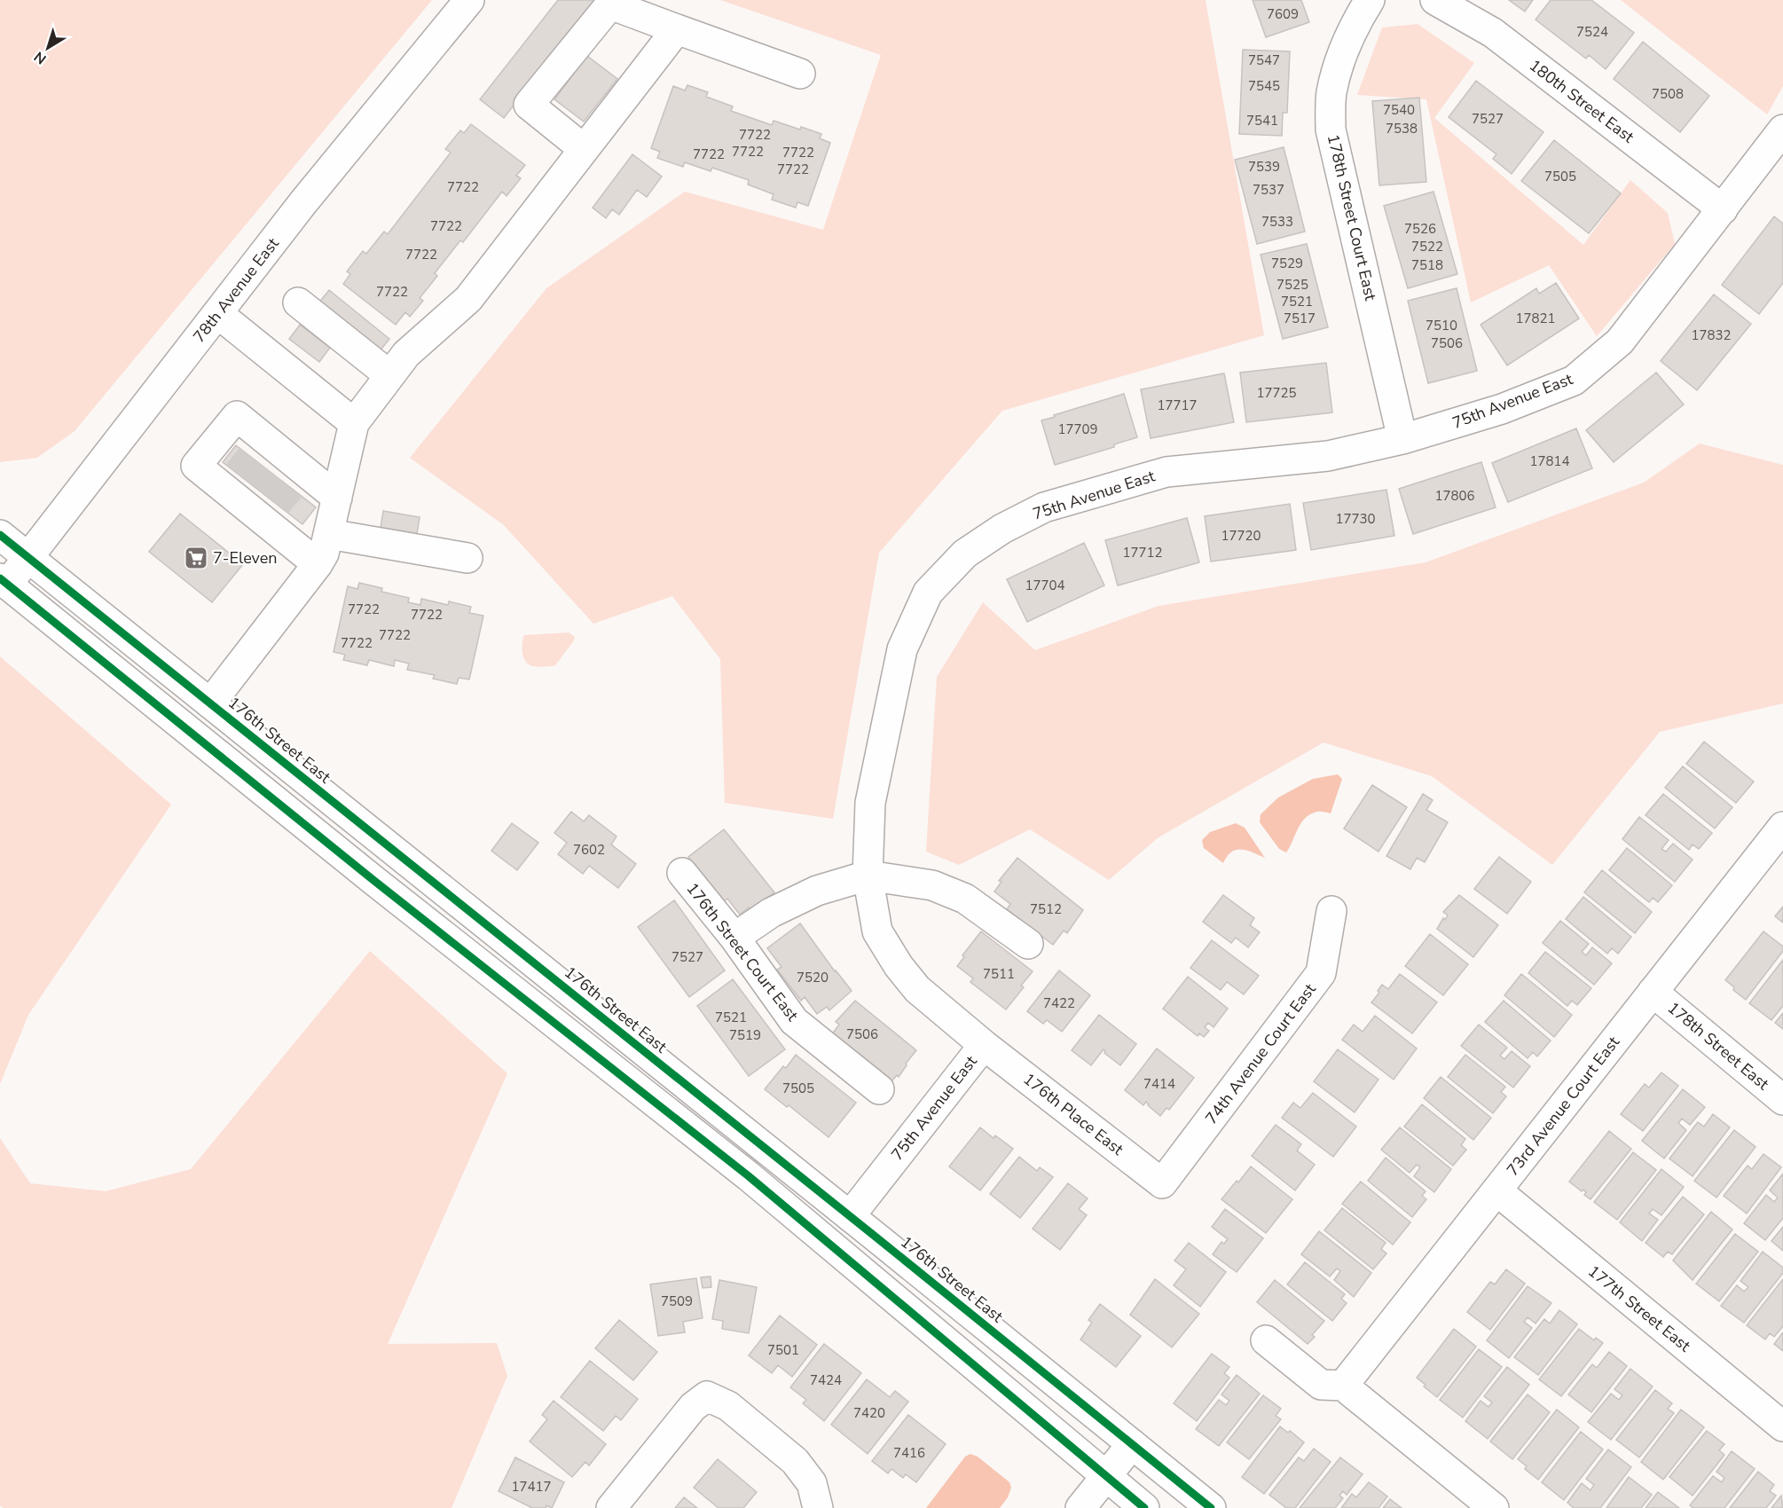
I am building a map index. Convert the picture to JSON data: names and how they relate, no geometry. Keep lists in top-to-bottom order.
{
  "streets": {
    "street": [
      "180th Street East",
      "178th Street Court East",
      "78th Avenue East",
      "75th Avenue East",
      "176th Street East",
      "176th Street Court East",
      "178th Street East",
      "74th Avenue Court East",
      "73rd Avenue Court East",
      "176th Place East",
      "177th Street East"
    ]
  },
  "crossings": [
    ["180th Street East", "75th Avenue East"],
    ["178th Street Court East", "75th Avenue East"],
    ["78th Avenue East", "176th Street East"],
    ["75th Avenue East", "176th Street East"],
    ["75th Avenue East", "176th Place East"],
    ["178th Street East", "73rd Avenue Court East"],
    ["74th Avenue Court East", "176th Place East"],
    ["73rd Avenue Court East", "177th Street East"]
  ],
  "places": {
    "supermarket": ["7-Eleven"]
  },
  "house_numbers": [
    "7609",
    "7524",
    "7547",
    "7545",
    "7508",
    "7540",
    "7527",
    "7541",
    "7538",
    "7722",
    "7722",
    "7722",
    "7722",
    "7539",
    "7722",
    "7505",
    "7722",
    "7537",
    "7533",
    "7722",
    "7526",
    "7522",
    "7722",
    "7529",
    "7518",
    "7525",
    "7722",
    "7521",
    "7517",
    "17821",
    "7510",
    "17832",
    "7506",
    "17725",
    "17717",
    "17709",
    "17814",
    "17806",
    "17730",
    "17720",
    "17712",
    "17704",
    "7722",
    "7722",
    "7722",
    "7722",
    "7602",
    "7512",
    "7527",
    "7511",
    "7520",
    "7422",
    "7521",
    "7506",
    "7519",
    "7414",
    "7505",
    "7509",
    "7501",
    "7424",
    "7420",
    "7416",
    "17417"
  ],
  "north": "bottom left"
}
